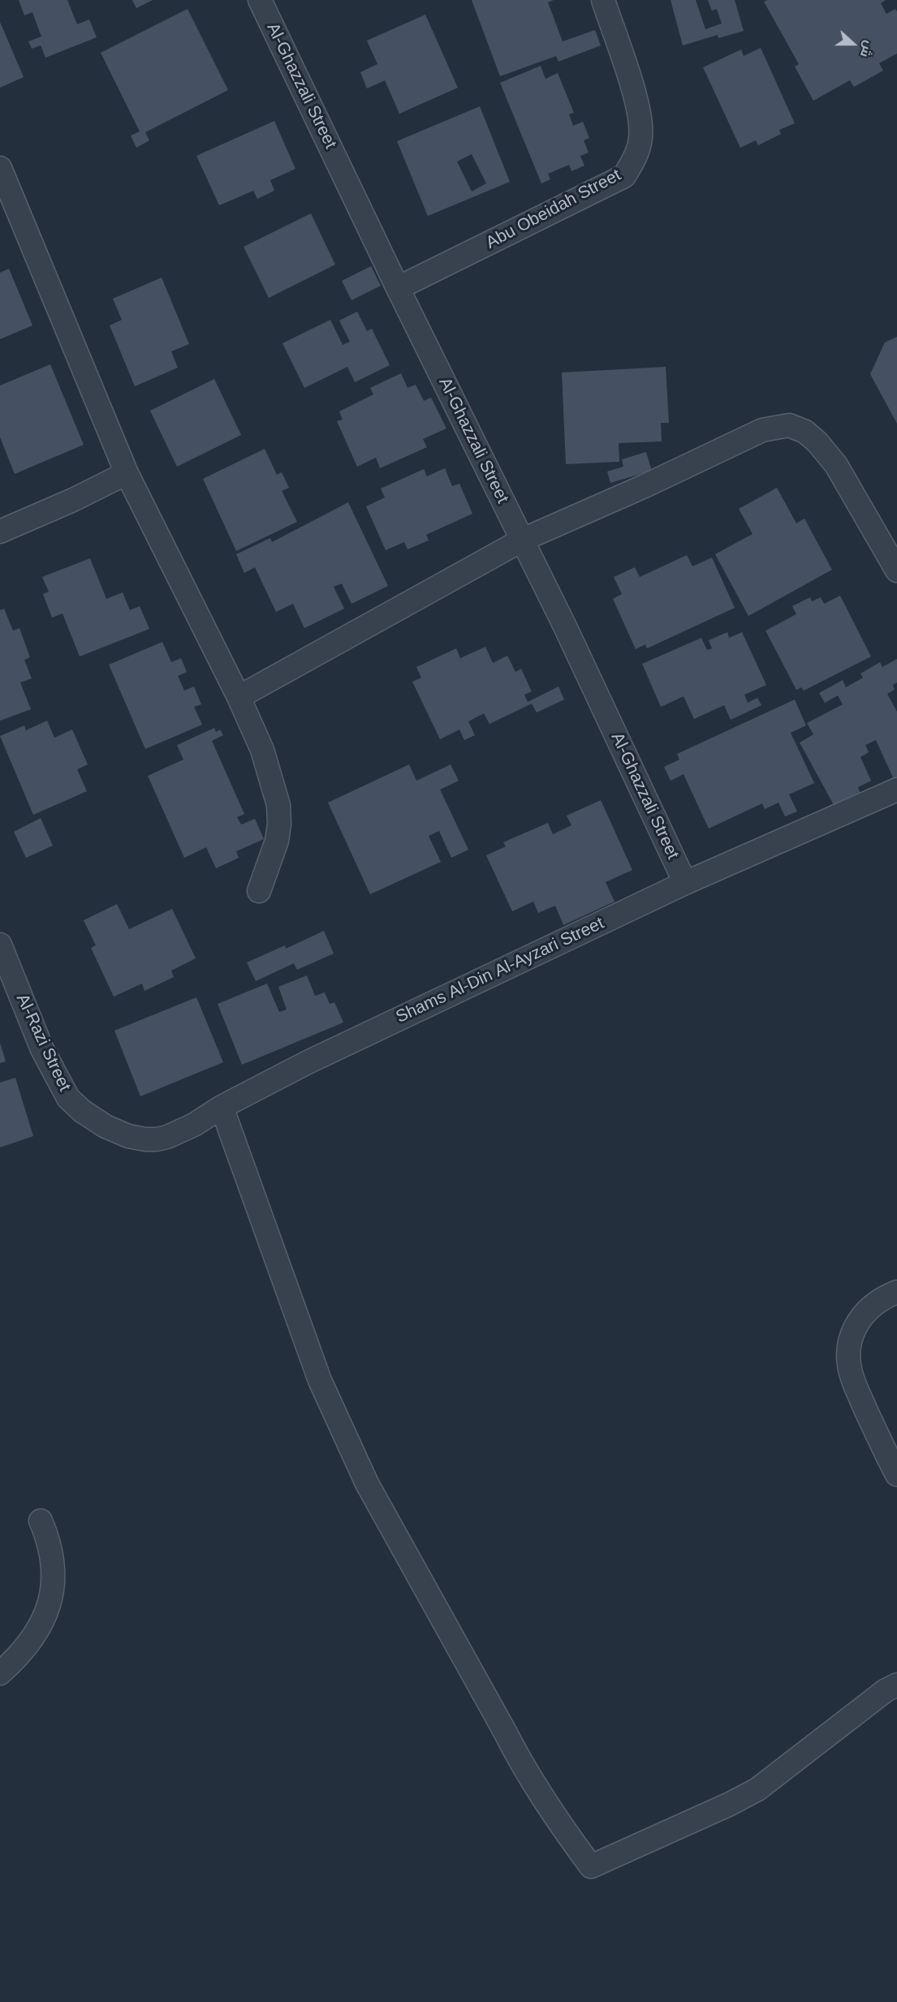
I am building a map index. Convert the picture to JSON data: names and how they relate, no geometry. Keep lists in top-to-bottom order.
{
  "streets": {
    "street": [
      "Al-Ghazzali Street",
      "Abu Obeidah Street",
      "Shams Al-Din Al-Ayzari Street",
      "Al-Razi Street"
    ]
  },
  "crossings": [
    ["Al-Ghazzali Street", "Abu Obeidah Street"],
    ["Al-Ghazzali Street", "Shams Al-Din Al-Ayzari Street"],
    ["Shams Al-Din Al-Ayzari Street", "Al-Razi Street"]
  ],
  "north": "right"
}
